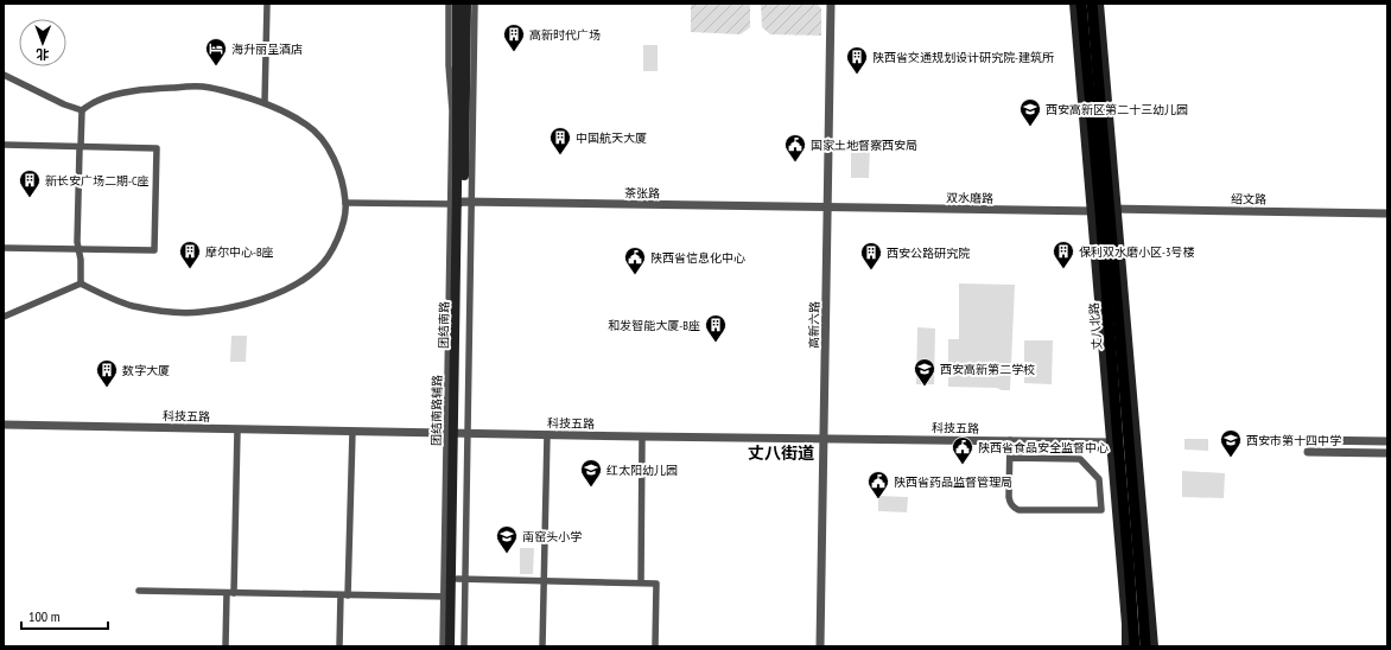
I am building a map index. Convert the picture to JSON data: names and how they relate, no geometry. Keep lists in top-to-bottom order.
{
  "streets": {
    "main road": ["团结南路", "丈八北路"],
    "street": [
      "茶张路",
      "双水磨路",
      "绍文路",
      "高新六路",
      "科技五路"
    ]
  },
  "crossings": [
    ["茶张路", "双水磨路"],
    ["茶张路", "团结南路"],
    ["茶张路", "高新六路"],
    ["双水磨路", "绍文路"],
    ["双水磨路", "高新六路"],
    ["双水磨路", "丈八北路"],
    ["绍文路", "丈八北路"],
    ["团结南路", "科技五路"],
    ["高新六路", "科技五路"],
    ["丈八北路", "科技五路"]
  ],
  "districts": ["丈八街道"],
  "places": {
    "building": [
      "高新时代广场",
      "陕西省交通规划设计研究院-建筑所",
      "中国航天大厦",
      "新长安广场二期-C座",
      "摩尔中心-B座",
      "保利双水磨小区-3号楼",
      "西安公路研究院",
      "和发智能大厦-B座",
      "数字大厦"
    ],
    "hotel": ["海升丽呈酒店"],
    "school or university": [
      "西安高新区第二十三幼儿园",
      "西安高新第二学校",
      "西安市第十四中学",
      "红太阳幼儿园",
      "南窑头小学"
    ],
    "public building": [
      "国家土地督察西安局",
      "陕西省信息化中心",
      "陕西省食品安全监督中心",
      "陕西省药品监督管理局"
    ]
  },
  "scale_bar": "100 m",
  "north": "bottom"
}
